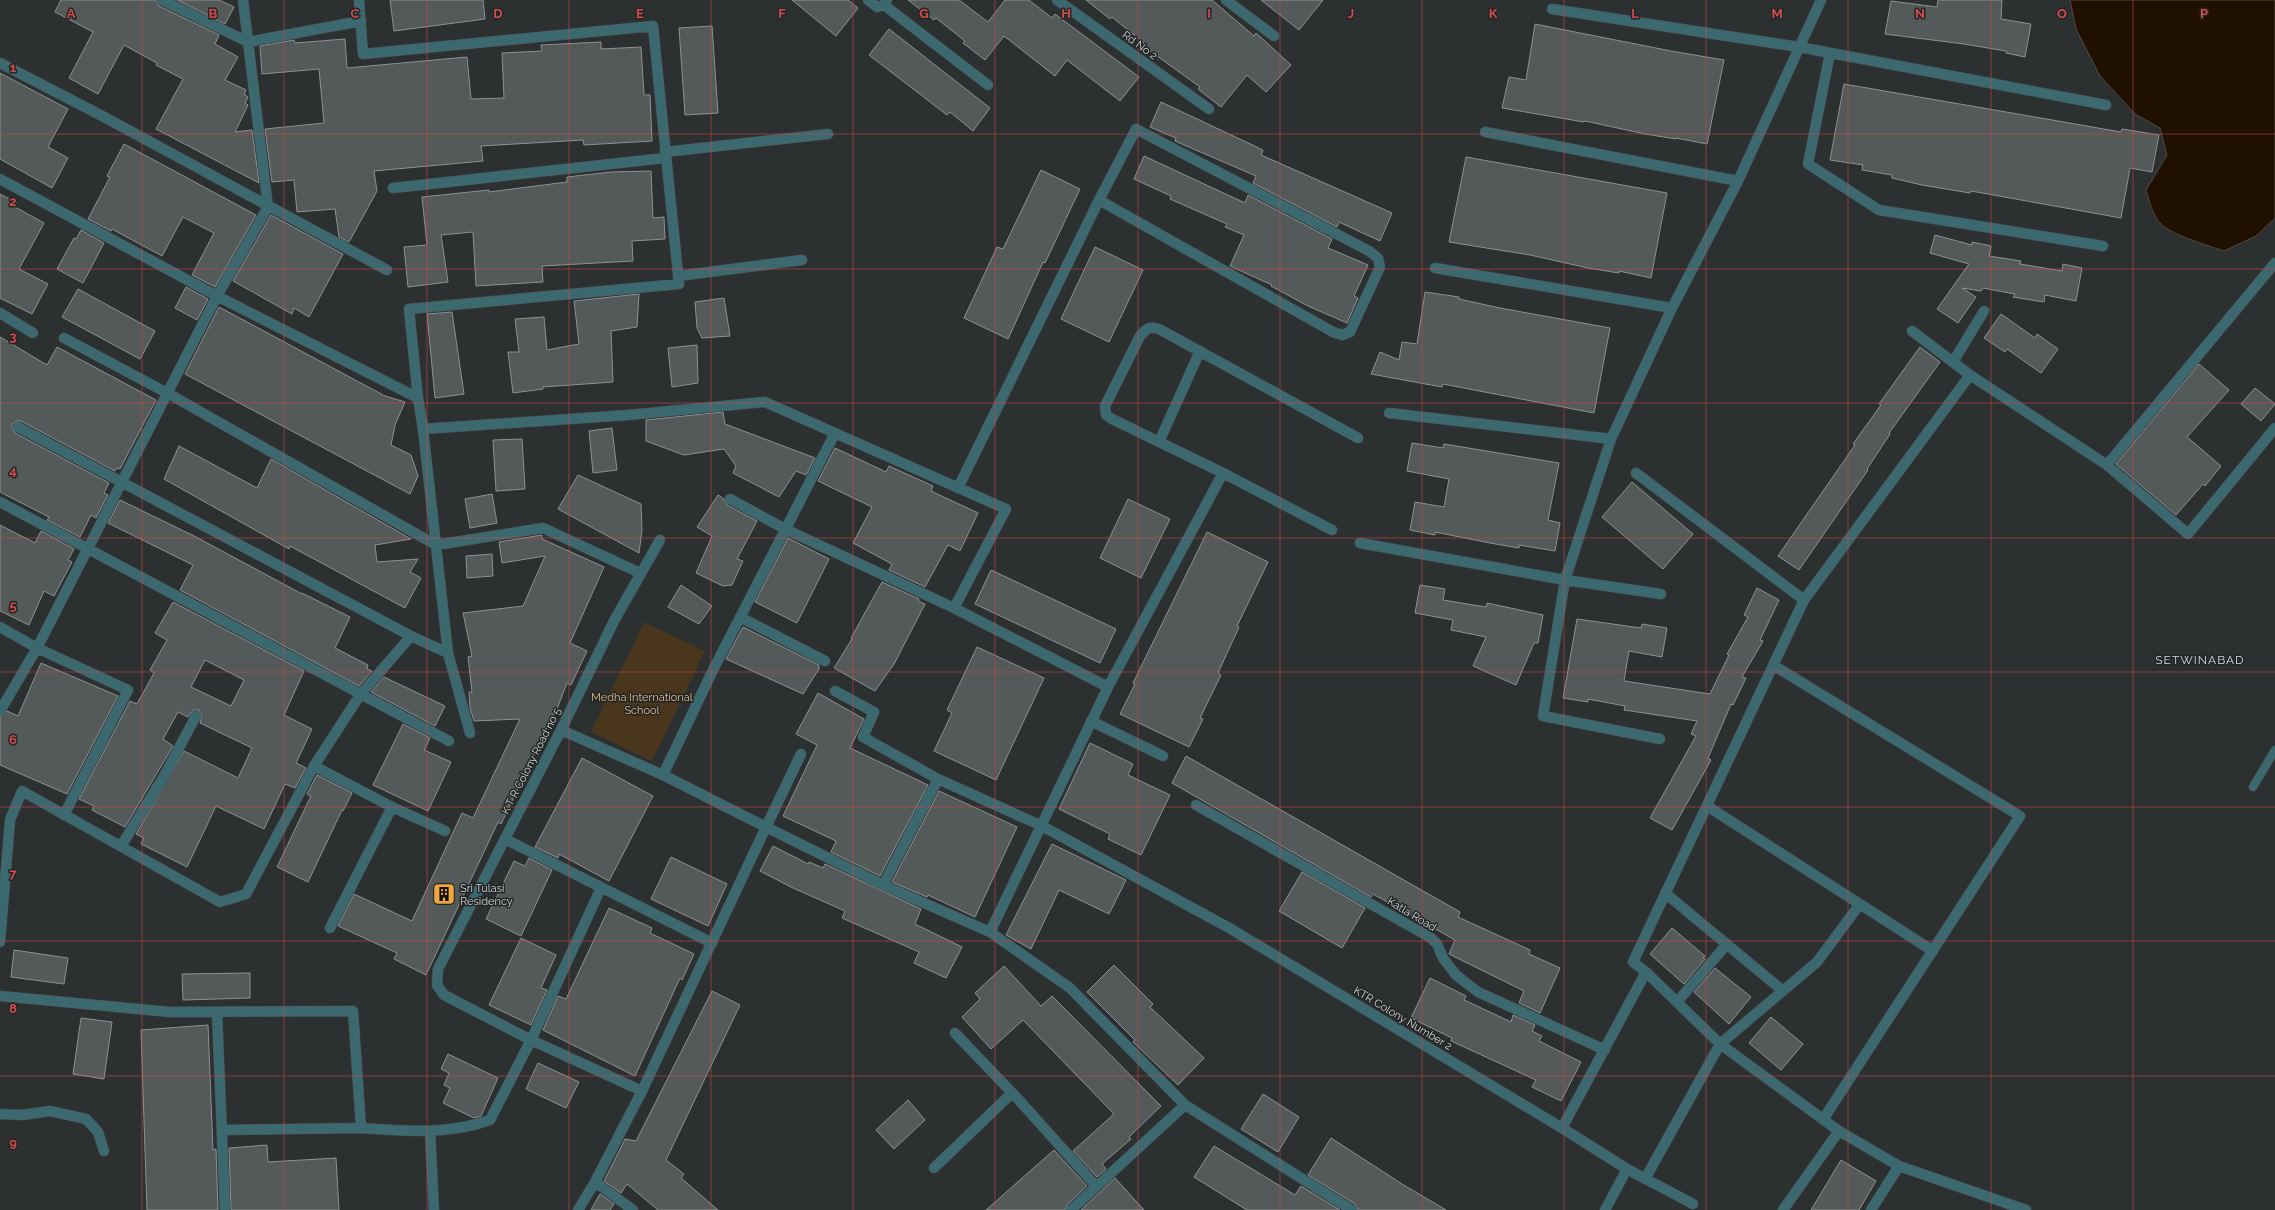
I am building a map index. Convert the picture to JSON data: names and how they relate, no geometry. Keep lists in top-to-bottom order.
{
  "streets": {
    "street": [
      "Rd No 2",
      "K T R Colony Road no 5",
      "Katla Road",
      "KTR Colony Number 2"
    ]
  },
  "districts": ["SETWINABAD"],
  "parks": ["Medha International School"],
  "places": {
    "building": ["Sri Tulasi Residency"]
  },
  "grid": {
    "columns": [
      "A",
      "B",
      "C",
      "D",
      "E",
      "F",
      "G",
      "H",
      "I",
      "J",
      "K",
      "L",
      "M",
      "N",
      "O",
      "P"
    ],
    "rows": [
      "1",
      "2",
      "3",
      "4",
      "5",
      "6",
      "7",
      "8",
      "9"
    ]
  }
}
